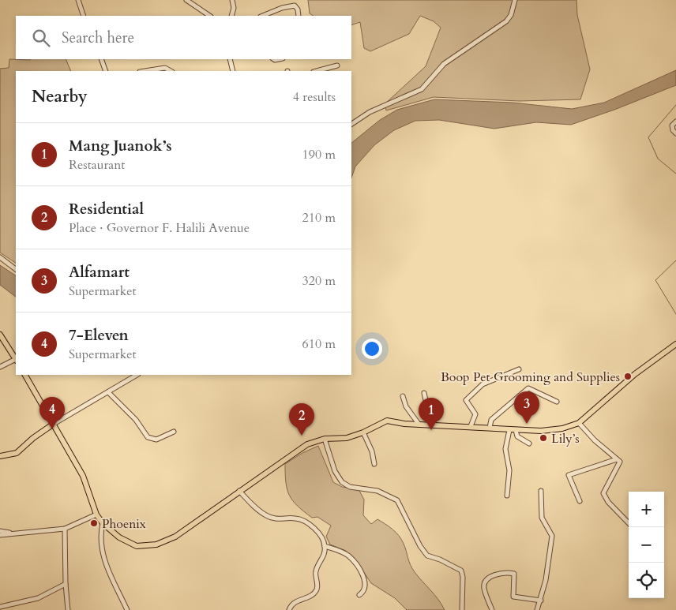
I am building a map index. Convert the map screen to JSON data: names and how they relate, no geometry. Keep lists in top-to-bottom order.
{
  "places": ["Boop Pet Grooming and Supplies", "Lily’s", "Phoenix"],
  "page": {
    "search": "Search here",
    "heading": ["Nearby", "4 results"],
    "list": [
      {
        "mark": "1",
        "name": "Mang Juanok’s",
        "note": "Restaurant",
        "value": "190 m"
      },
      {
        "mark": "2",
        "name": "Residential",
        "note": "Place · Governor F. Halili Avenue",
        "value": "210 m"
      },
      {
        "mark": "3",
        "name": "Alfamart",
        "note": "Supermarket",
        "value": "320 m"
      },
      {
        "mark": "4",
        "name": "7-Eleven",
        "note": "Supermarket",
        "value": "610 m"
      }
    ],
    "pins": [
      "3",
      "4",
      "1",
      "2"
    ],
    "map_buttons": ["+", "−"]
  }
}
